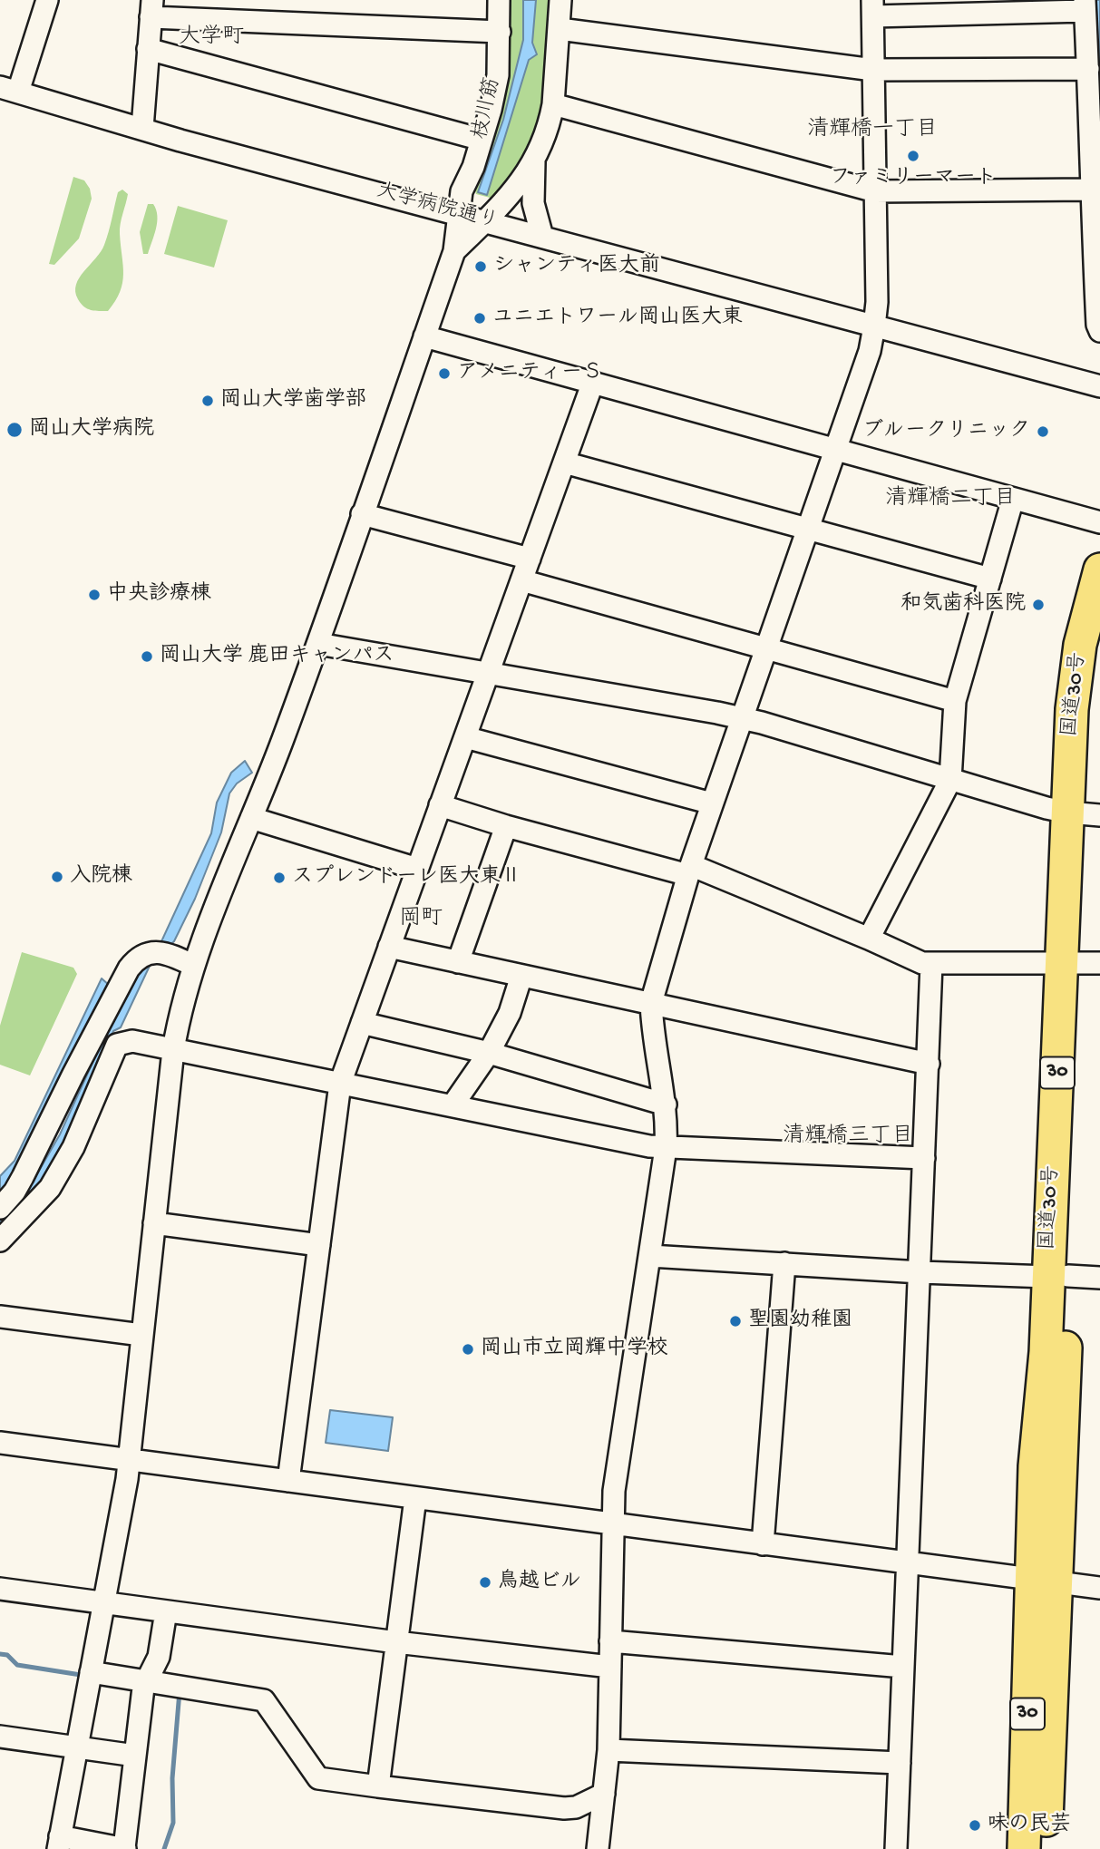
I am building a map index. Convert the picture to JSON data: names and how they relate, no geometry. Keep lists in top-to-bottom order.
{
  "streets": {
    "highway": ["国道30号", "30"],
    "street": ["枝川筋", "大学病院通り"]
  },
  "crossings": [
    ["枝川筋", "大学病院通り"]
  ],
  "districts": [
    "大学町",
    "清輝橋一丁目",
    "清輝橋二丁目",
    "岡町",
    "清輝橋三丁目"
  ],
  "places": [
    "ファミリーマート",
    "シャンティ医大前",
    "ユニエトワール岡山医大東",
    "アメニティーＳ",
    "岡山大学歯学部",
    "岡山大学病院",
    "ブルークリニック",
    "中央診療棟",
    "和気歯科医院",
    "岡山大学 鹿田キャンパス",
    "入院棟",
    "スプレンドーレ医大東Ⅱ",
    "聖園幼稚園",
    "岡山市立岡輝中学校",
    "鳥越ビル",
    "味の民芸"
  ]
}
